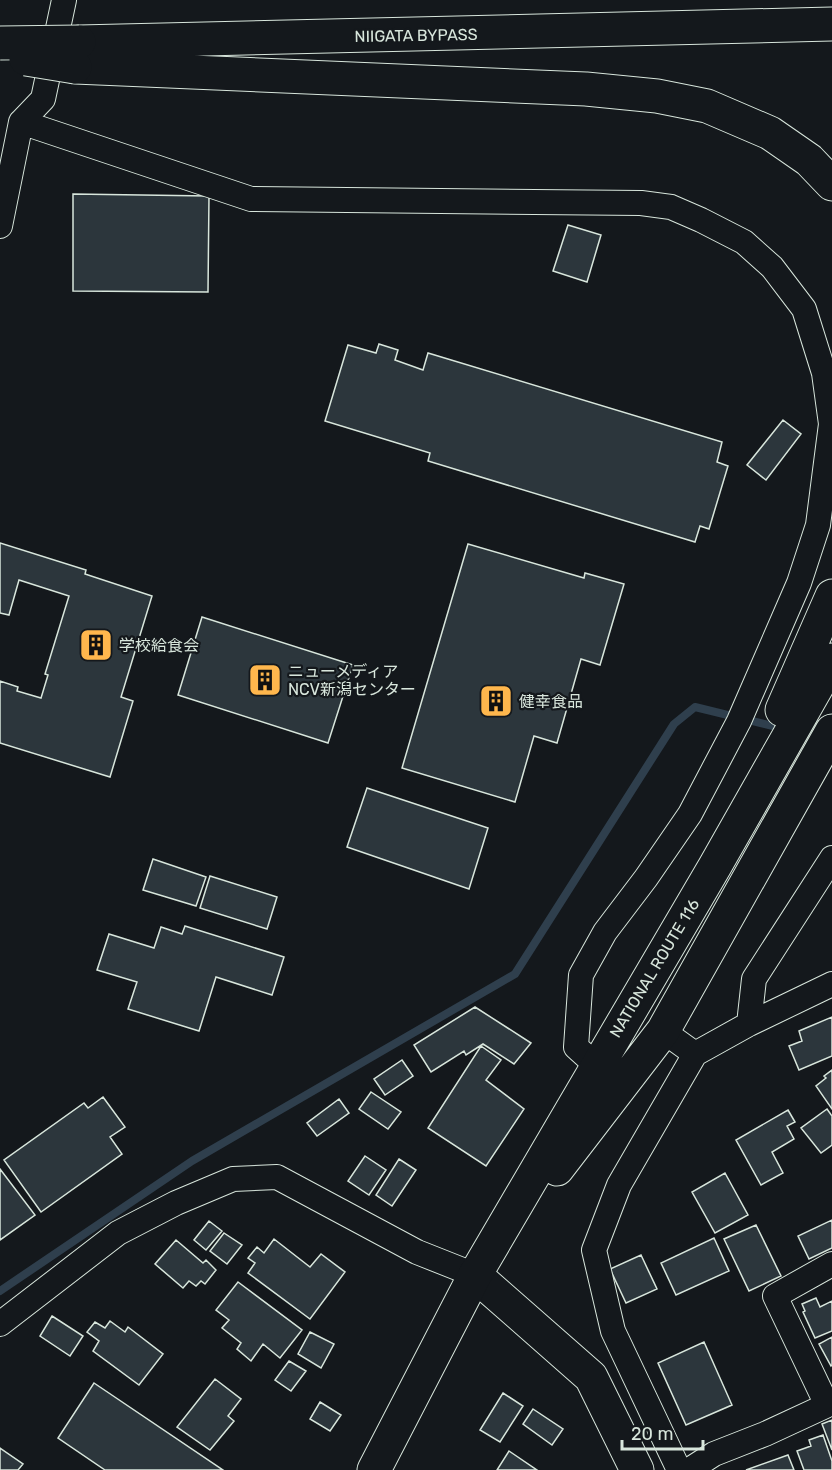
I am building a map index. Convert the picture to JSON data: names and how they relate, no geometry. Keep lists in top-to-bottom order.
{
  "streets": {
    "main road": ["NIIGATA BYPASS", "NATIONAL ROUTE 116"]
  },
  "places": {
    "building": ["学校給食会", "ニューメディア NCV新潟センター", "健幸食品"]
  },
  "scale_bar": "20 m"
}
